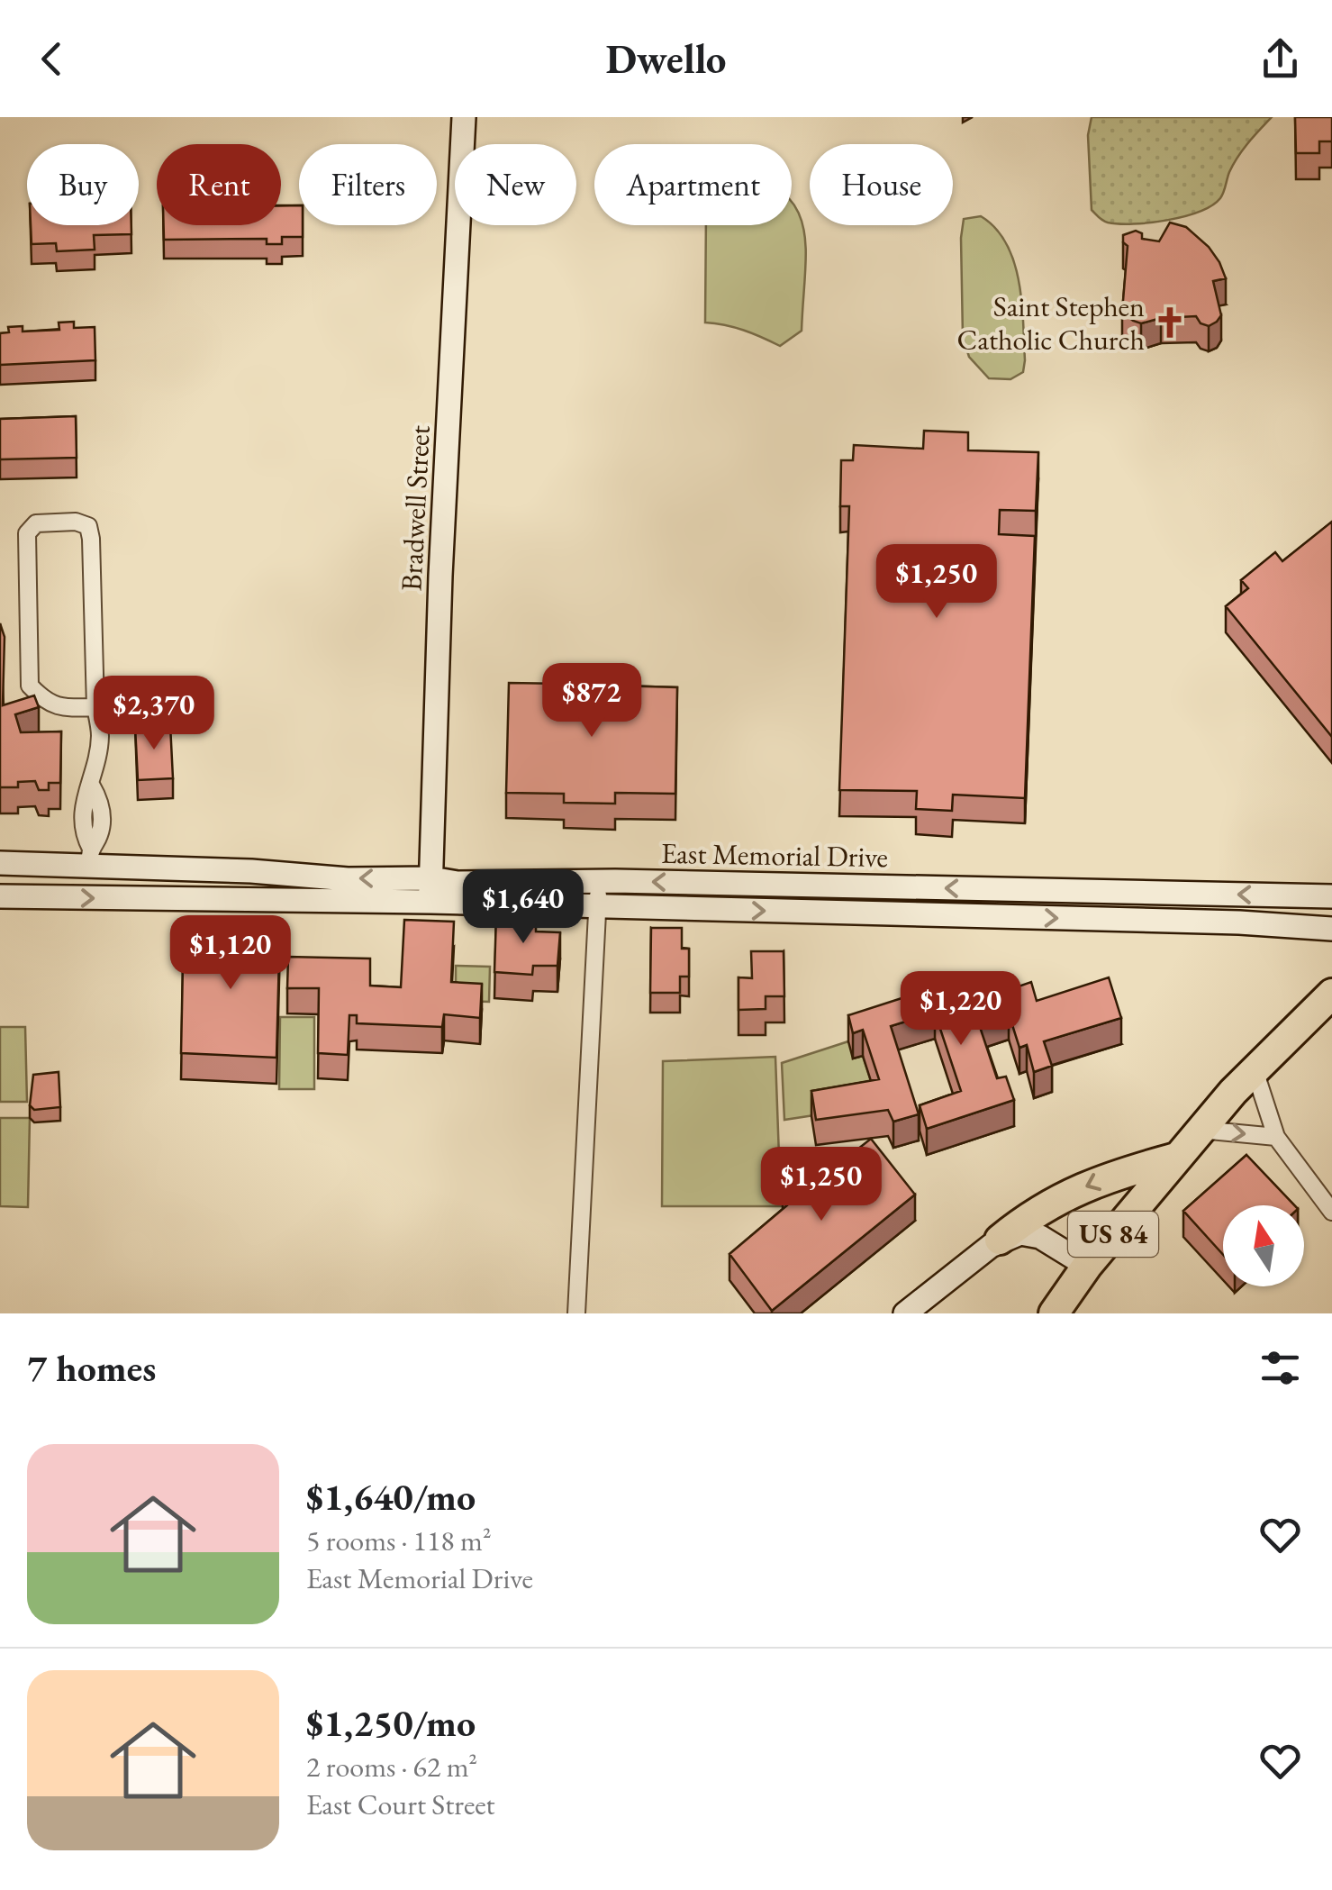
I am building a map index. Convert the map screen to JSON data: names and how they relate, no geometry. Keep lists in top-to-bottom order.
{
  "streets": {
    "highway": ["US 84"],
    "main road": ["Bradwell Street", "East Memorial Drive"]
  },
  "crossings": [
    ["Bradwell Street", "East Memorial Drive"]
  ],
  "places": {
    "church": ["Saint Stephen Catholic Church"]
  },
  "north": "top",
  "page": {
    "header": "Dwello",
    "chip": [
      "Buy",
      "Rent",
      "Filters",
      "New",
      "Apartment",
      "House"
    ],
    "price": [
      "$1,250",
      "$872",
      "$2,370",
      "$1,640",
      "$1,120",
      "$1,220",
      "$1,250"
    ],
    "heading": "7 homes",
    "list": [
      {
        "name": "$1,640/mo",
        "note": "5 rooms · 118 m² · East Memorial Drive"
      },
      {
        "name": "$1,250/mo",
        "note": "2 rooms · 62 m² · East Court Street"
      }
    ]
  }
}
